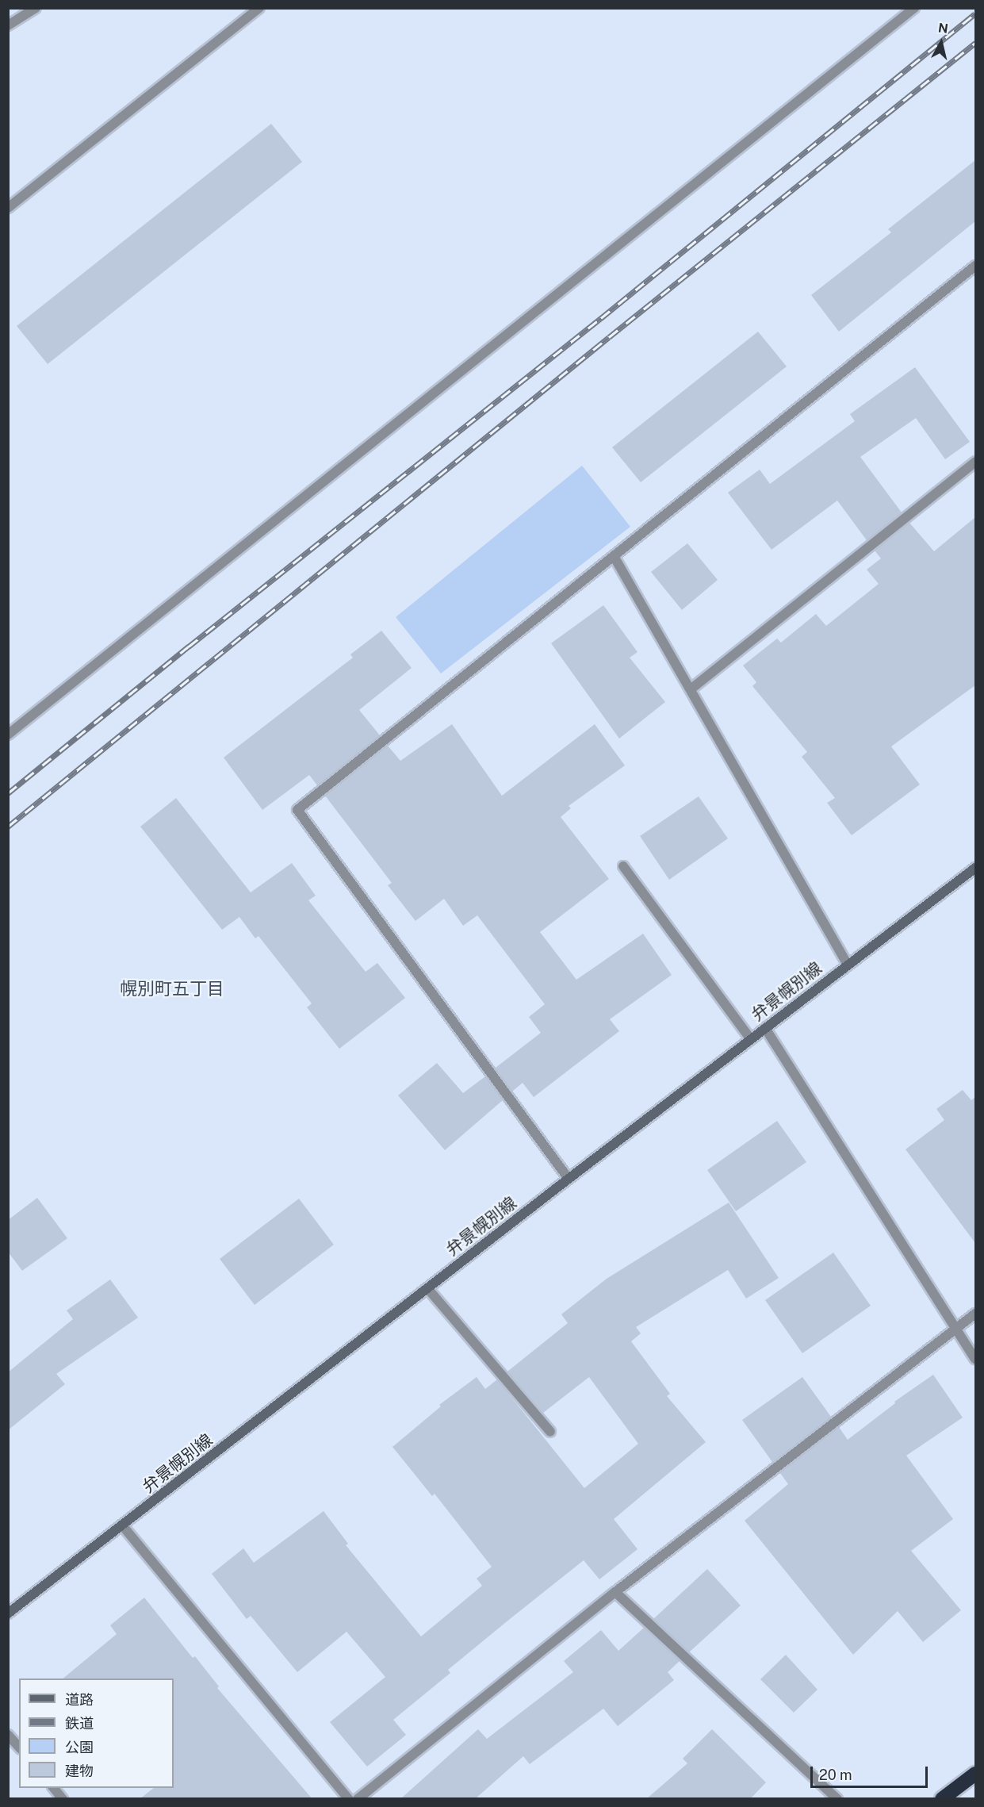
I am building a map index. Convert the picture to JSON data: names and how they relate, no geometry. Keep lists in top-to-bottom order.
{
  "streets": {
    "main road": ["弁景幌別線"]
  },
  "districts": ["幌別町五丁目"],
  "legend": [
    "道路",
    "鉄道",
    "公園",
    "建物"
  ],
  "scale_bar": "20 m",
  "north": "top"
}
